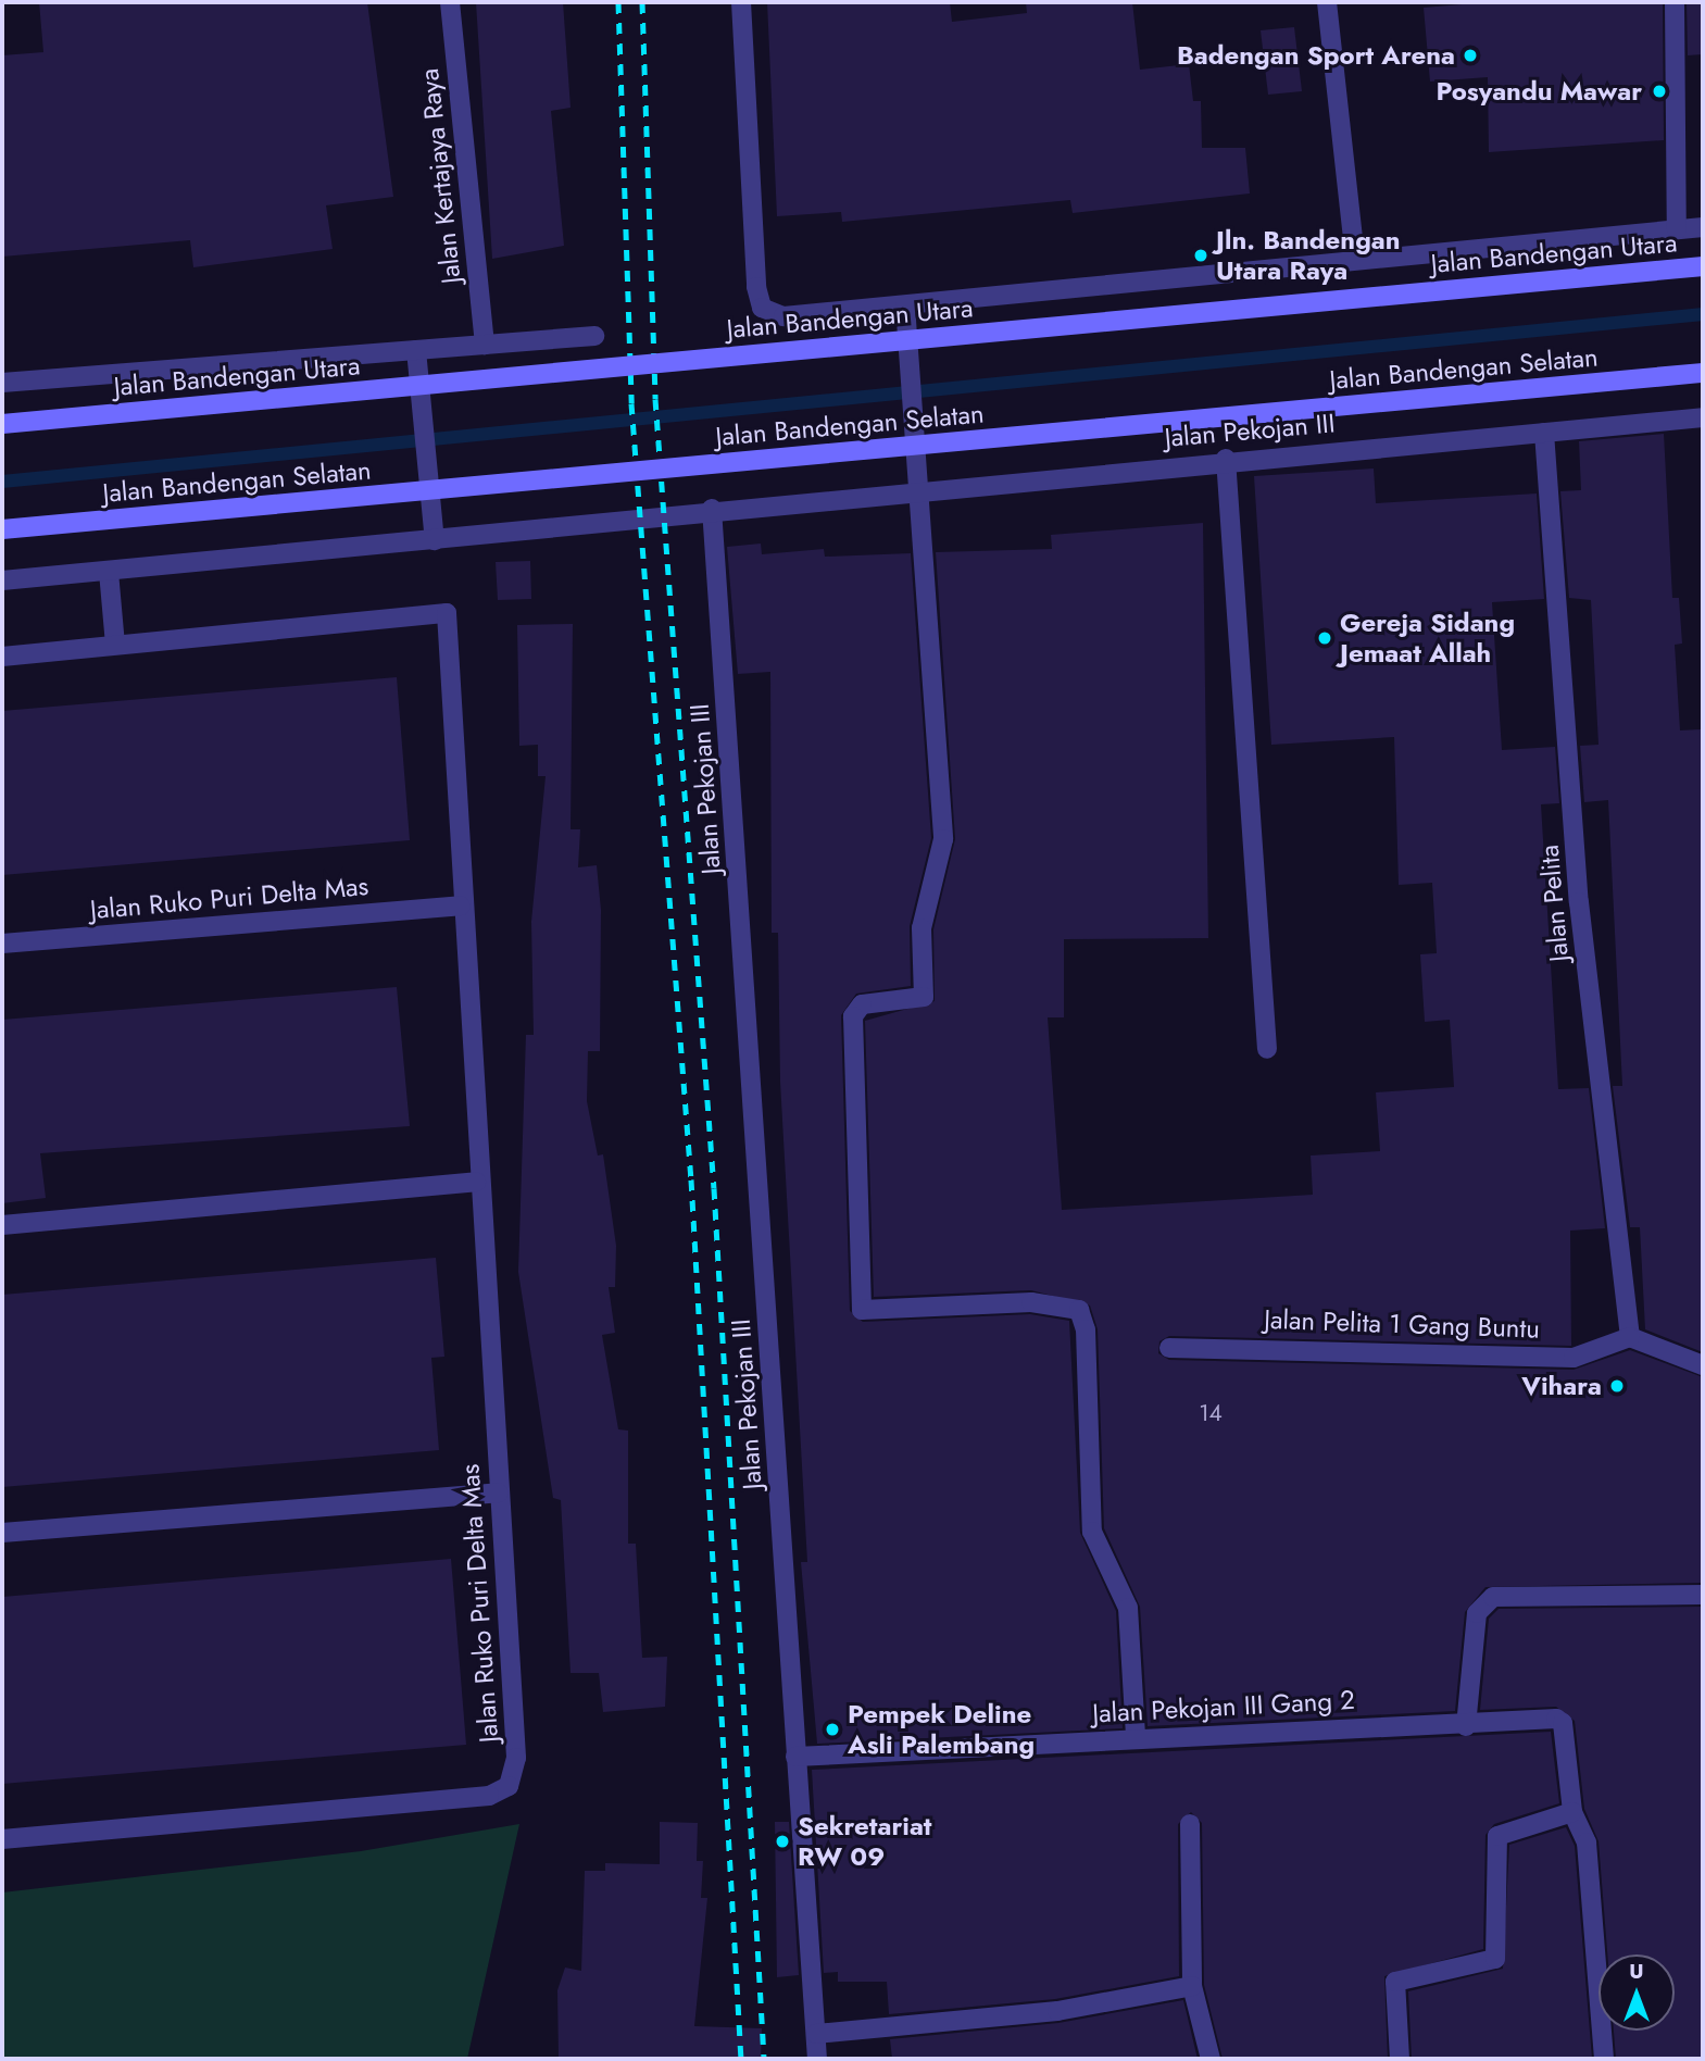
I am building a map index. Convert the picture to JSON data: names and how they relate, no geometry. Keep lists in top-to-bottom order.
{
  "streets": {
    "main road": ["Jalan Bandengan Utara", "Jalan Bandengan Selatan"],
    "street": [
      "Jalan Kertajaya Raya",
      "Jalan Pekojan III",
      "Jalan Ruko Puri Delta Mas",
      "Jalan Pelita",
      "Jalan Pelita 1 Gang Buntu",
      "Jalan Pekojan III Gang 2"
    ]
  },
  "crossings": [
    ["Jalan Pekojan III", "Jalan Pelita"],
    ["Jalan Pekojan III", "Jalan Pekojan III Gang 2"],
    ["Jalan Pelita", "Jalan Pelita 1 Gang Buntu"]
  ],
  "places": [
    "Badengan Sport Arena",
    "Posyandu Mawar",
    "Jln. Bandengan Utara Raya",
    "Gereja Sidang Jemaat Allah",
    "Vihara",
    "Pempek Deline Asli Palembang",
    "Sekretariat RW 09"
  ],
  "house_numbers": ["14"],
  "north": "top"
}
